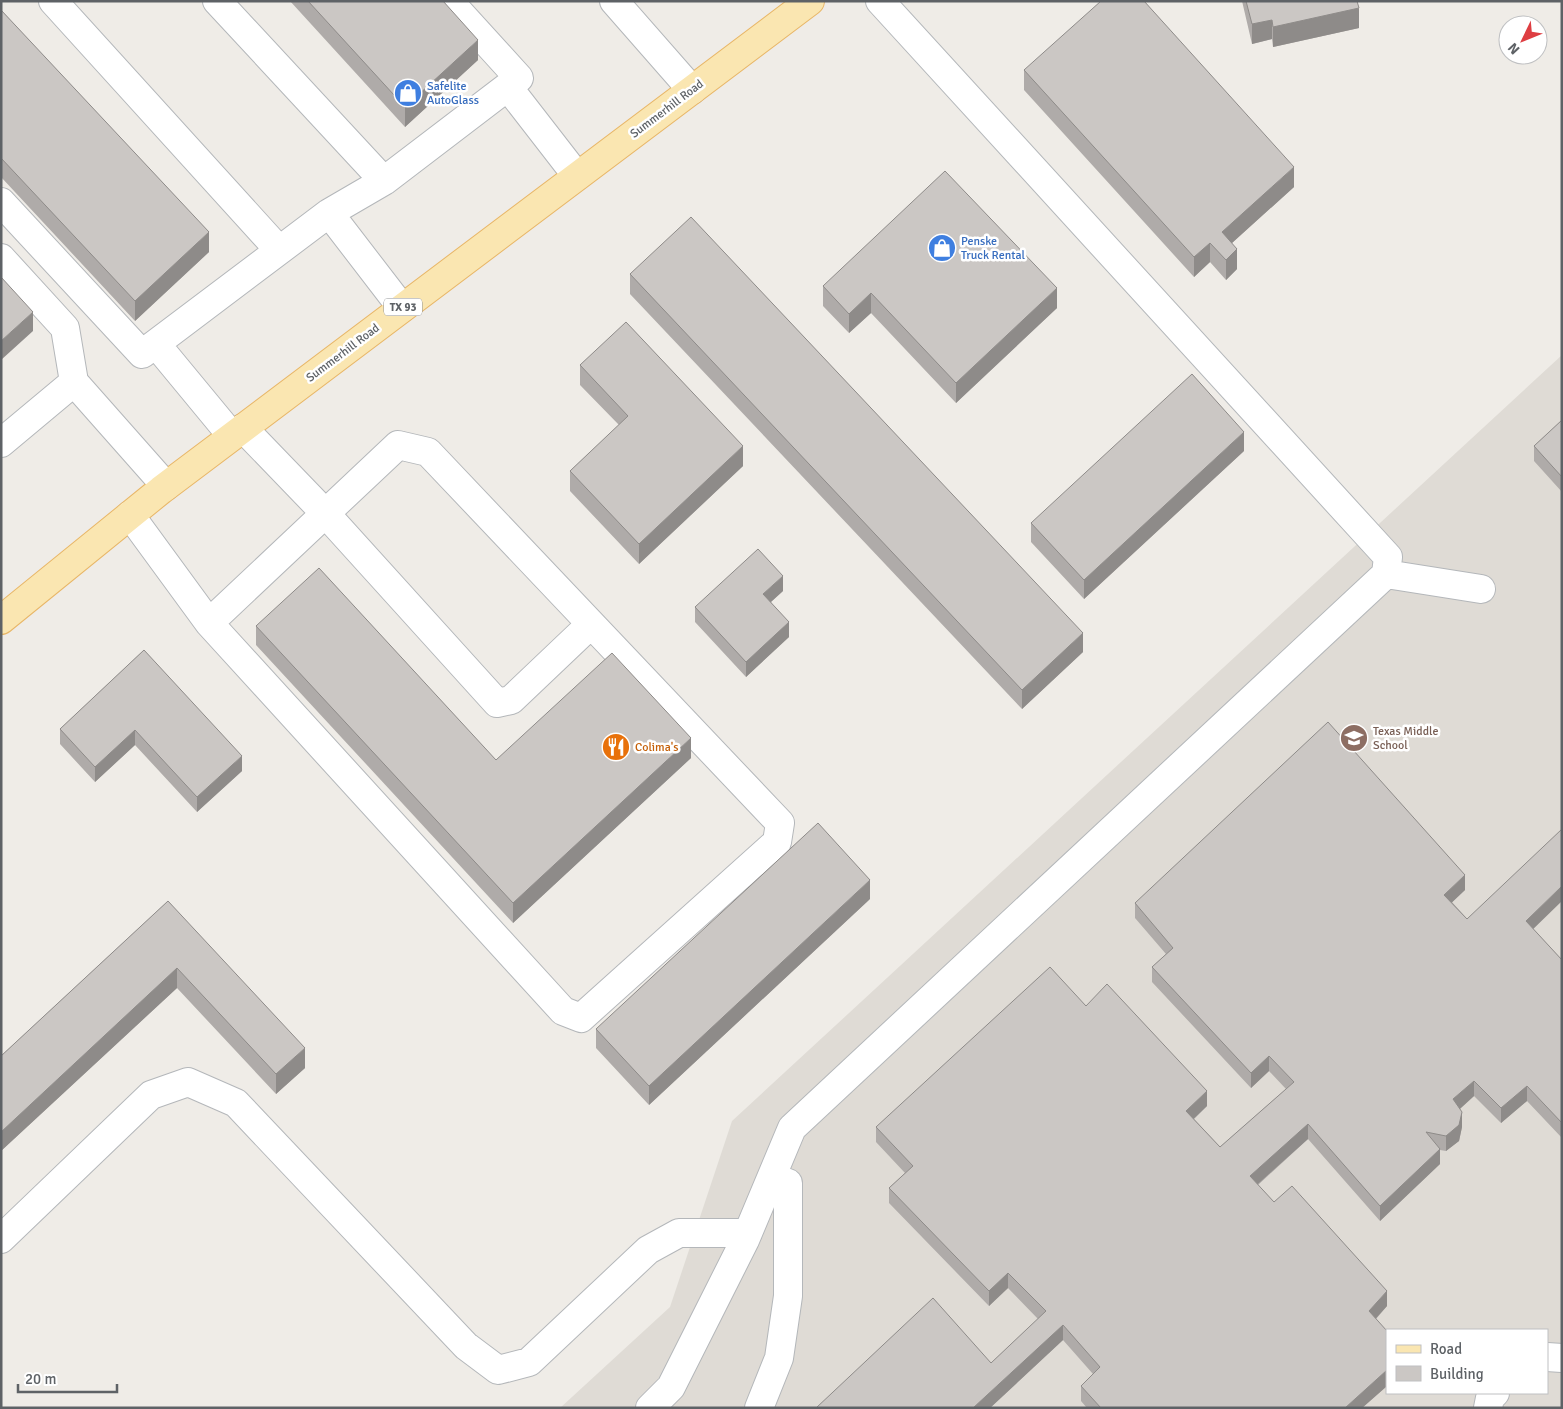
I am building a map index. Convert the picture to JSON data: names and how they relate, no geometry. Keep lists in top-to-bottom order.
{
  "streets": {
    "main road": ["Summerhill Road", "TX 93"]
  },
  "places": {
    "shop": ["Safelite AutoGlass", "Penske Truck Rental"],
    "school or university": ["Texas Middle School"],
    "restaurant": ["Colima's"]
  },
  "legend": ["Road", "Building"],
  "scale_bar": "20 m",
  "north": "bottom left"
}
